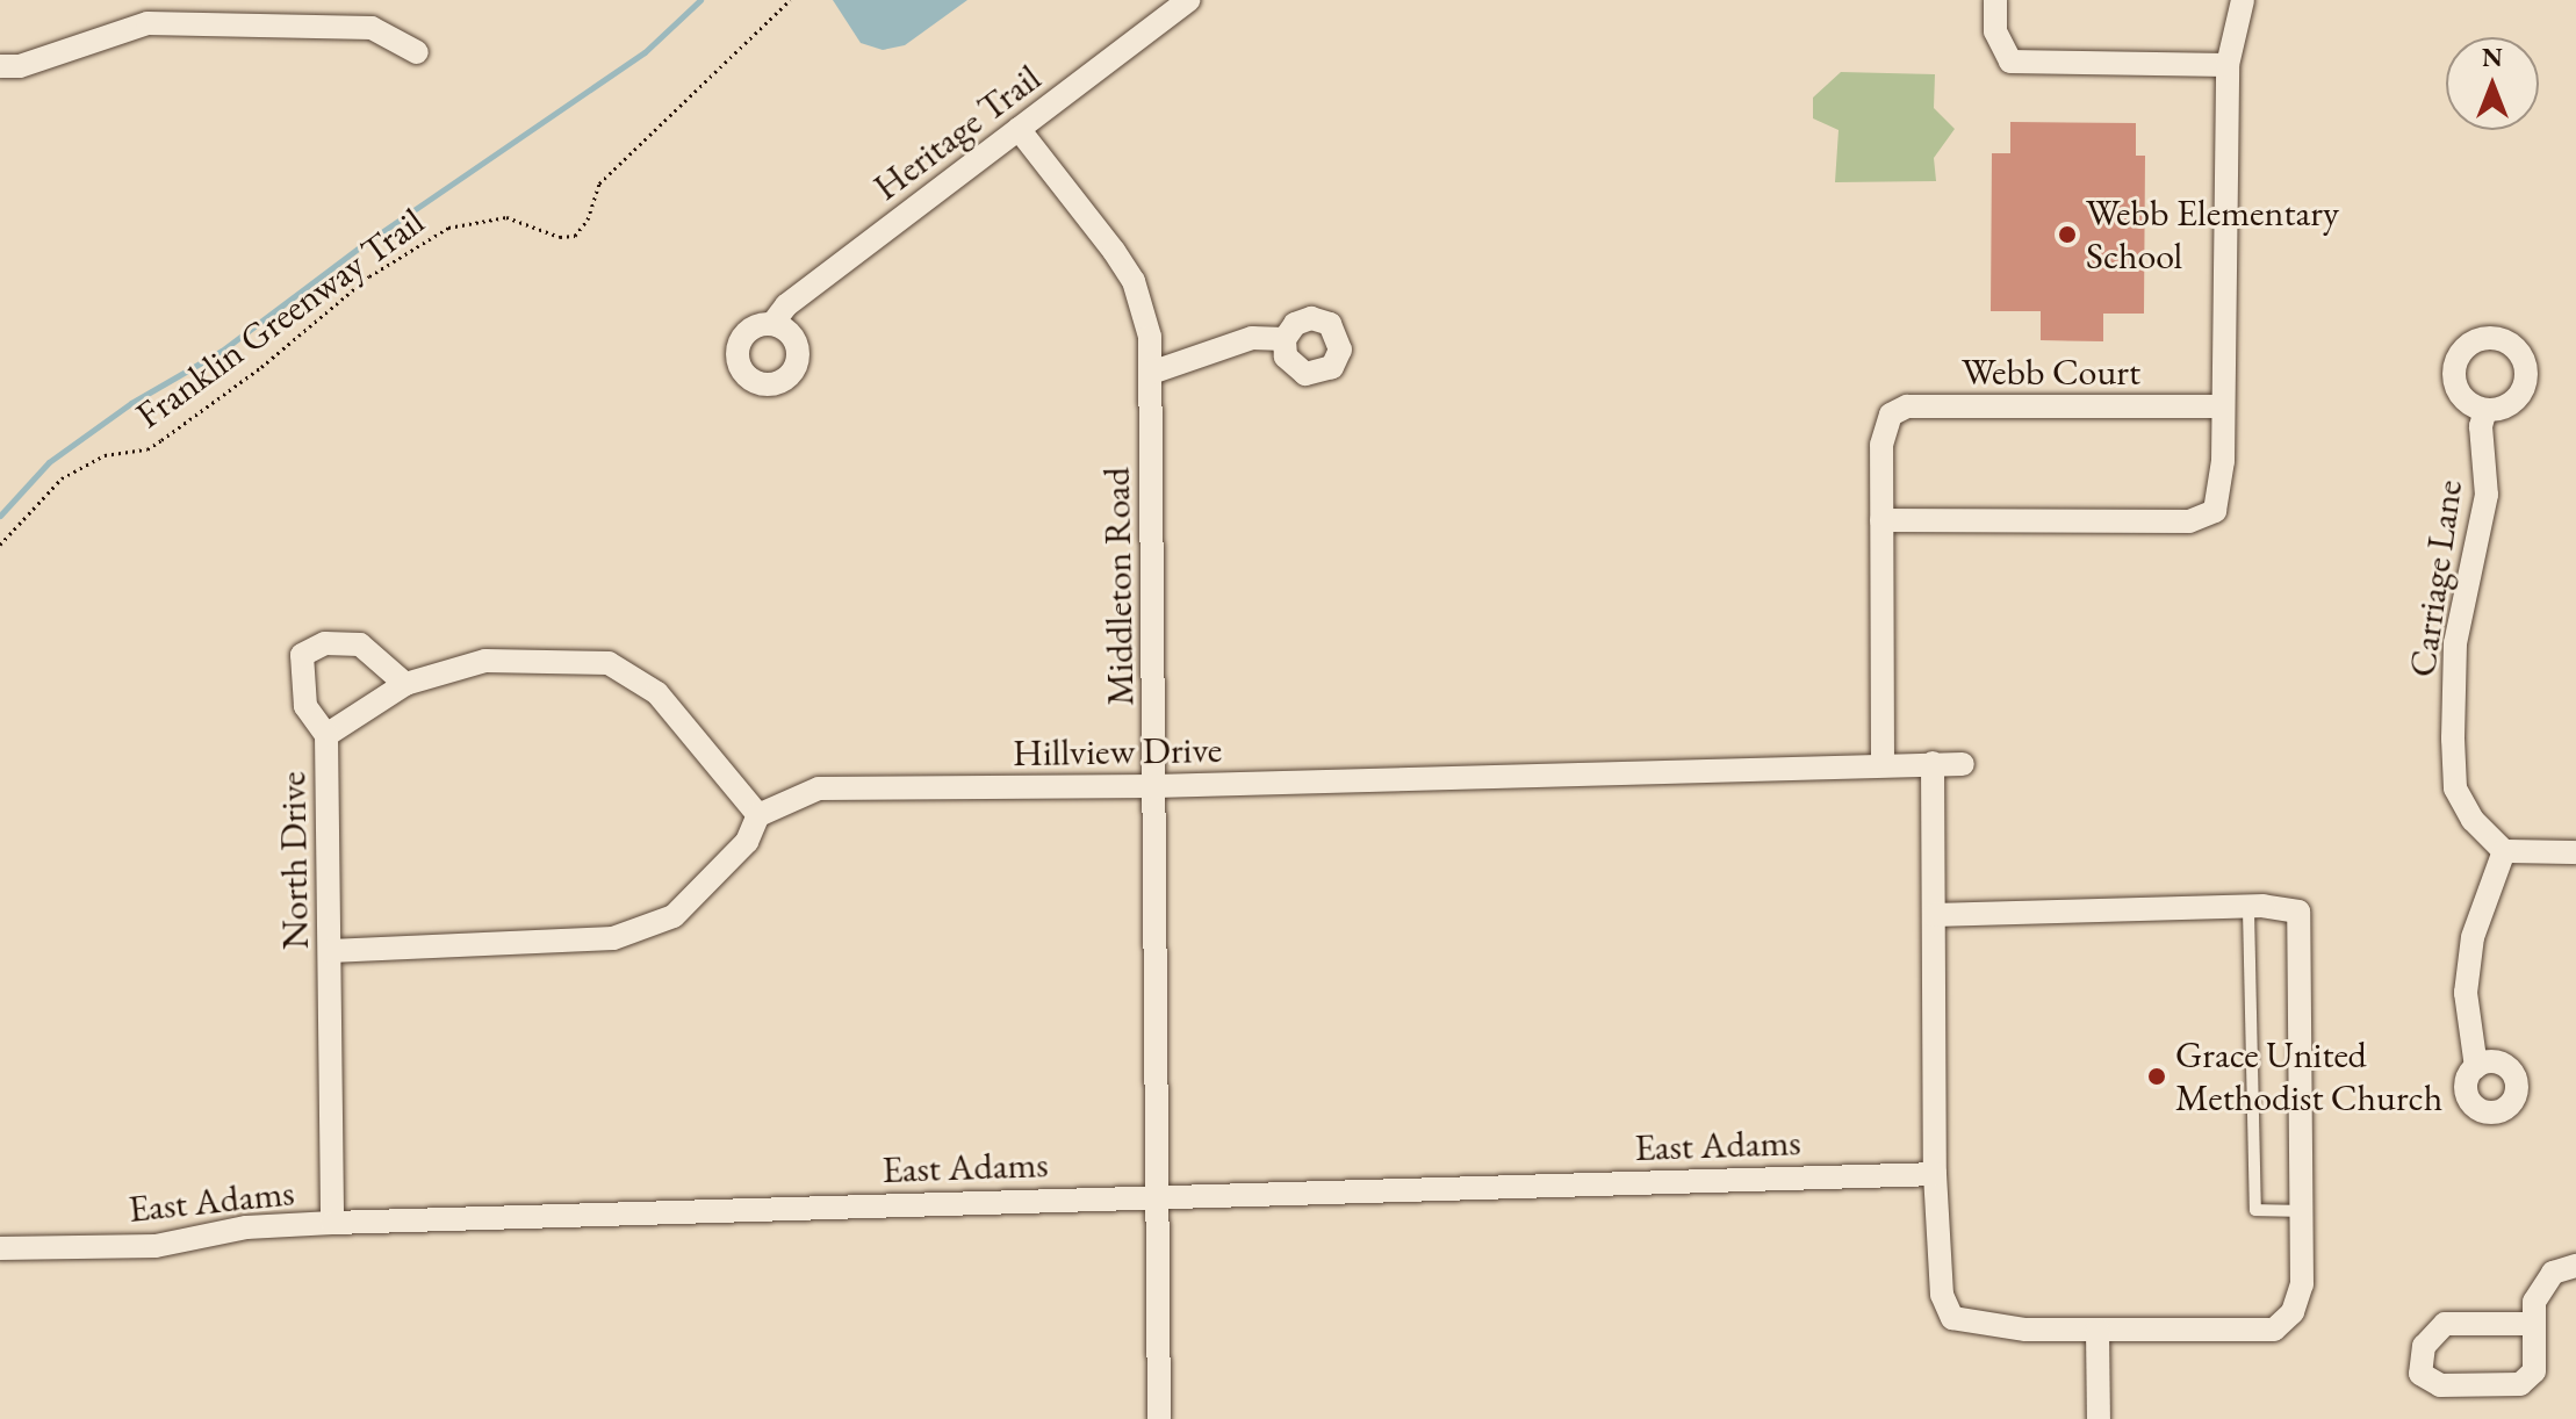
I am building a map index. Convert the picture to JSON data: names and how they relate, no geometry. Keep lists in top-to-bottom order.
{
  "streets": {
    "street": [
      "Heritage Trail",
      "Webb Court",
      "Carriage Lane",
      "Middleton Road",
      "Hillview Drive",
      "North Drive",
      "East Adams"
    ],
    "path": ["Franklin Greenway Trail"]
  },
  "crossings": [
    ["Heritage Trail", "Middleton Road"],
    ["Webb Court", "Hillview Drive"],
    ["Middleton Road", "Hillview Drive"],
    ["Middleton Road", "East Adams"],
    ["Hillview Drive", "North Drive"],
    ["North Drive", "East Adams"]
  ],
  "places": ["Webb Elementary School", "Grace United Methodist Church"],
  "north": "top"
}
